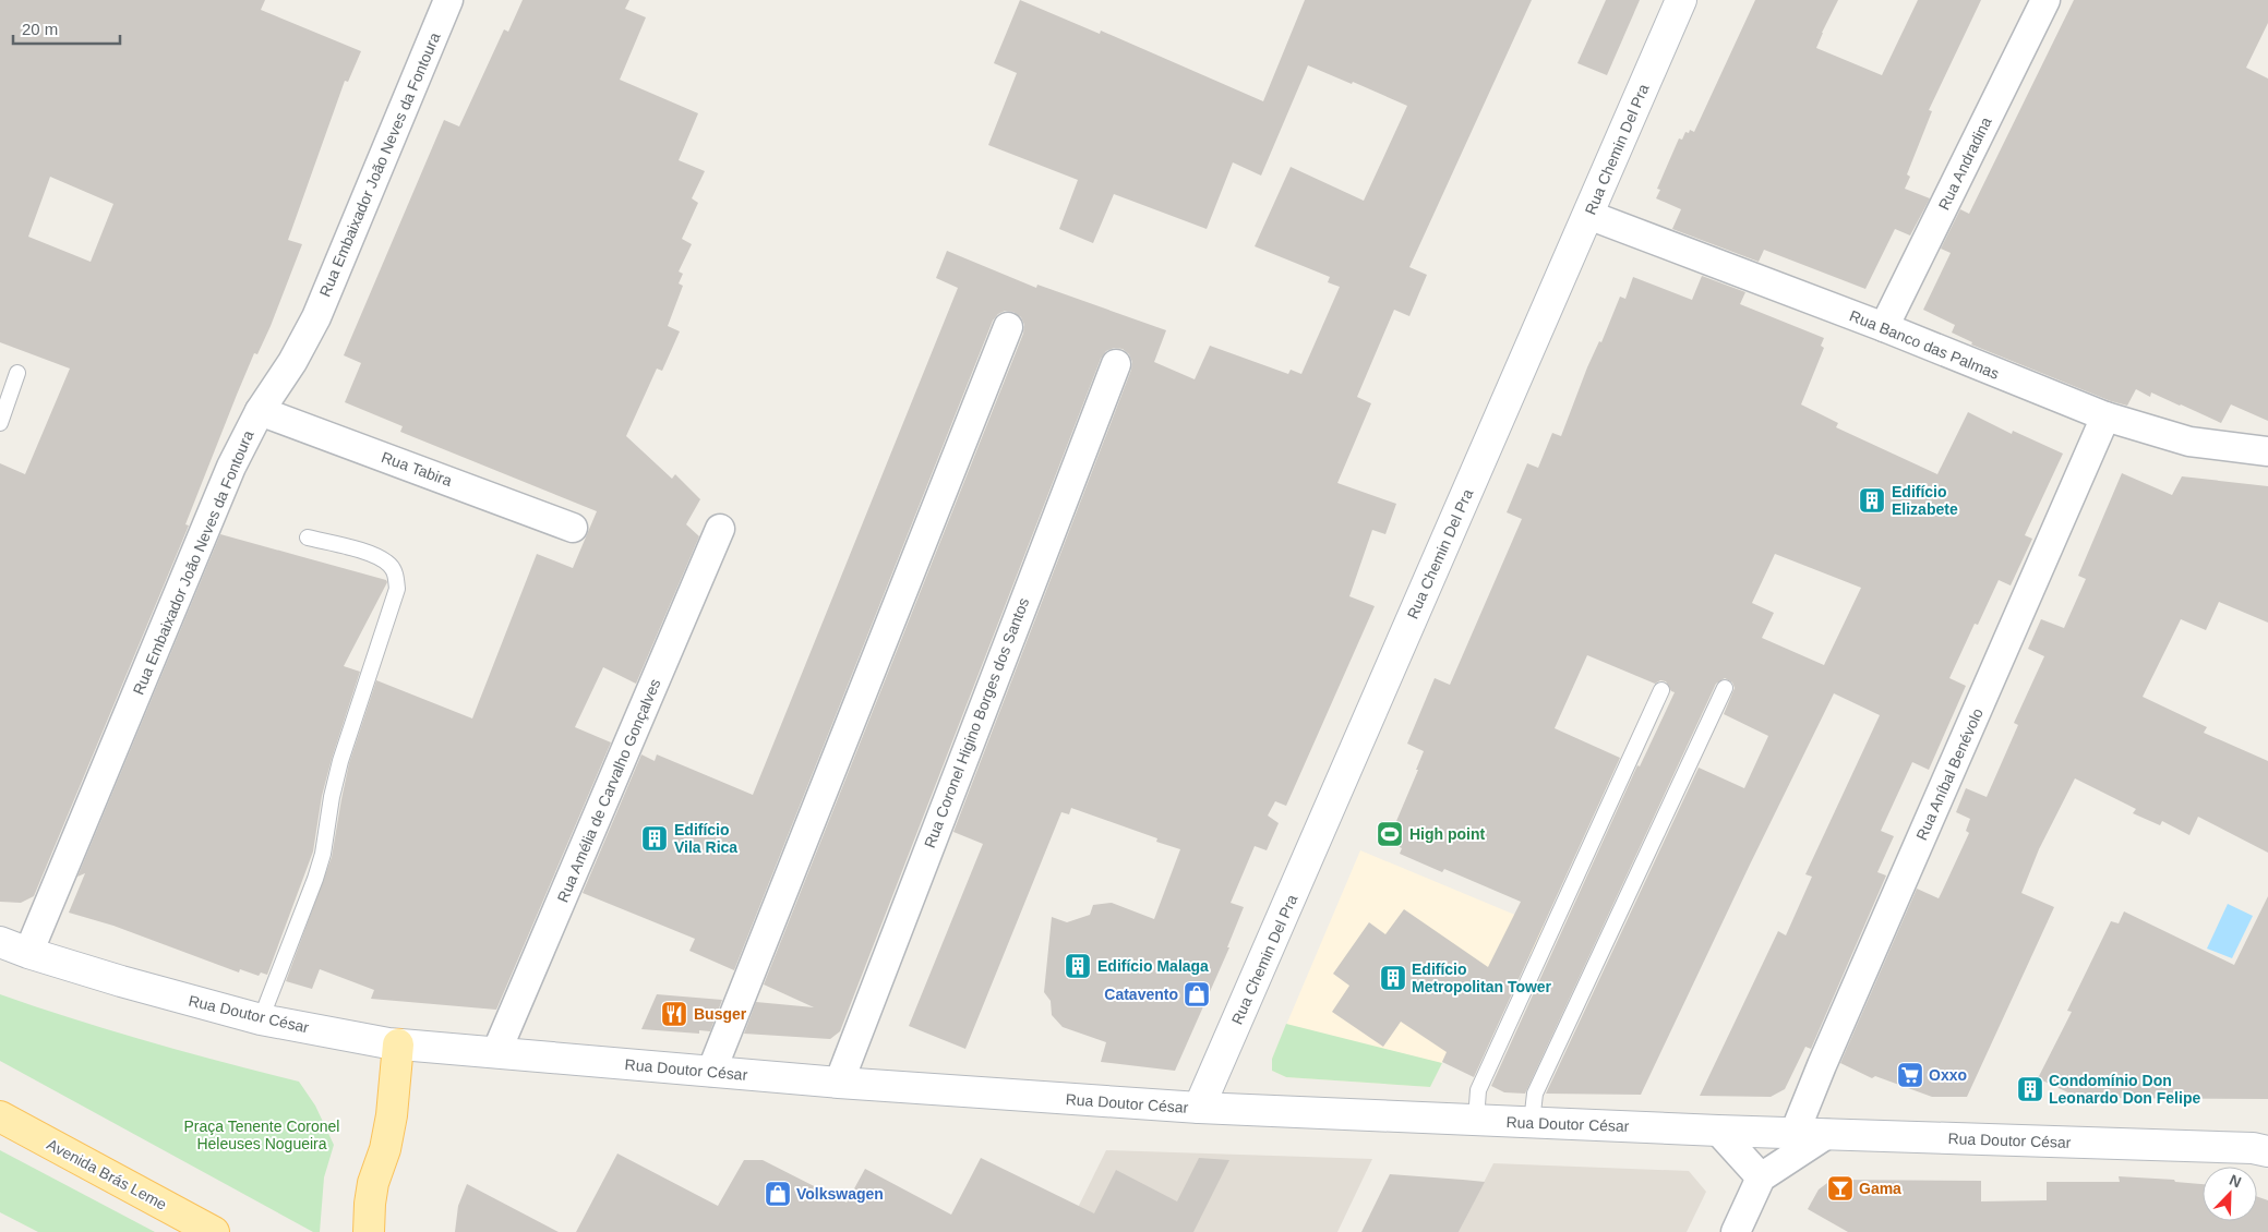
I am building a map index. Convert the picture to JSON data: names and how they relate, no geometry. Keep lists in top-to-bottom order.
{
  "streets": {
    "main road": ["Avenida Brás Leme"],
    "street": [
      "Rua Chemin Del Pra",
      "Rua Andradina",
      "Rua Embaixador João Neves da Fontoura",
      "Rua Banco das Palmas",
      "Rua Tabira",
      "Rua Coronel Higino Borges dos Santos",
      "Rua Aníbal Benévolo",
      "Rua Amélia de Carvalho Gonçalves",
      "Rua Doutor César"
    ]
  },
  "crossings": [
    ["Rua Chemin Del Pra", "Rua Banco das Palmas"],
    ["Rua Chemin Del Pra", "Rua Doutor César"],
    ["Rua Andradina", "Rua Banco das Palmas"],
    ["Rua Embaixador João Neves da Fontoura", "Rua Tabira"],
    ["Rua Embaixador João Neves da Fontoura", "Rua Doutor César"],
    ["Rua Banco das Palmas", "Rua Aníbal Benévolo"],
    ["Rua Coronel Higino Borges dos Santos", "Rua Doutor César"],
    ["Rua Aníbal Benévolo", "Rua Doutor César"],
    ["Rua Amélia de Carvalho Gonçalves", "Rua Doutor César"]
  ],
  "parks": ["Praça Tenente Coronel Heleuses Nogueira"],
  "places": {
    "building": [
      "Edifício Elizabete",
      "Edifício Vila Rica",
      "Edifício Malaga",
      "Edifício Metropolitan Tower",
      "Condomínio Don Leonardo Don Felipe"
    ],
    "sports": ["High point"],
    "shop": ["Catavento", "Volkswagen"],
    "restaurant": ["Busger"],
    "supermarket": ["Oxxo"],
    "bar": ["Gama"]
  },
  "scale_bar": "20 m",
  "north": "top right"
}
